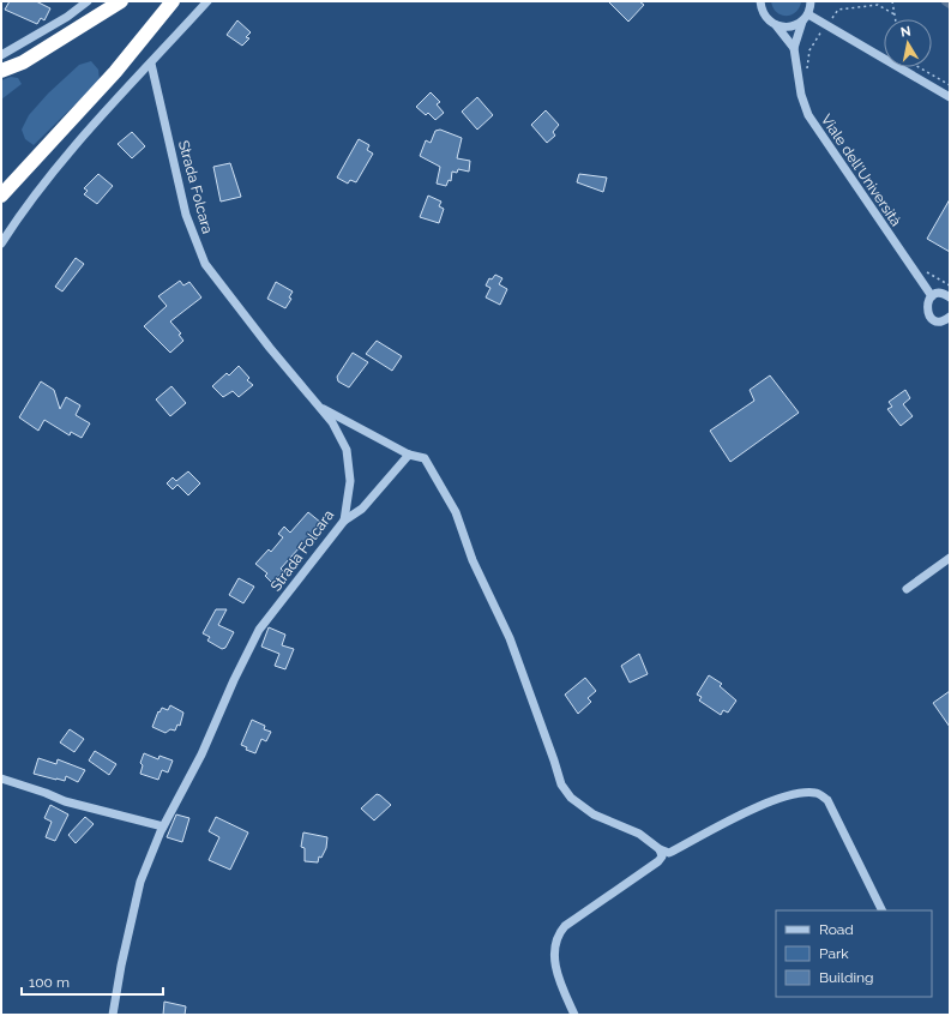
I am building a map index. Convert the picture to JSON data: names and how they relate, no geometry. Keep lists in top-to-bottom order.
{
  "streets": {
    "street": ["Viale dell'Università", "Strada Folcara"]
  },
  "legend": ["Road", "Park", "Building"],
  "scale_bar": "100 m",
  "north": "top"
}
